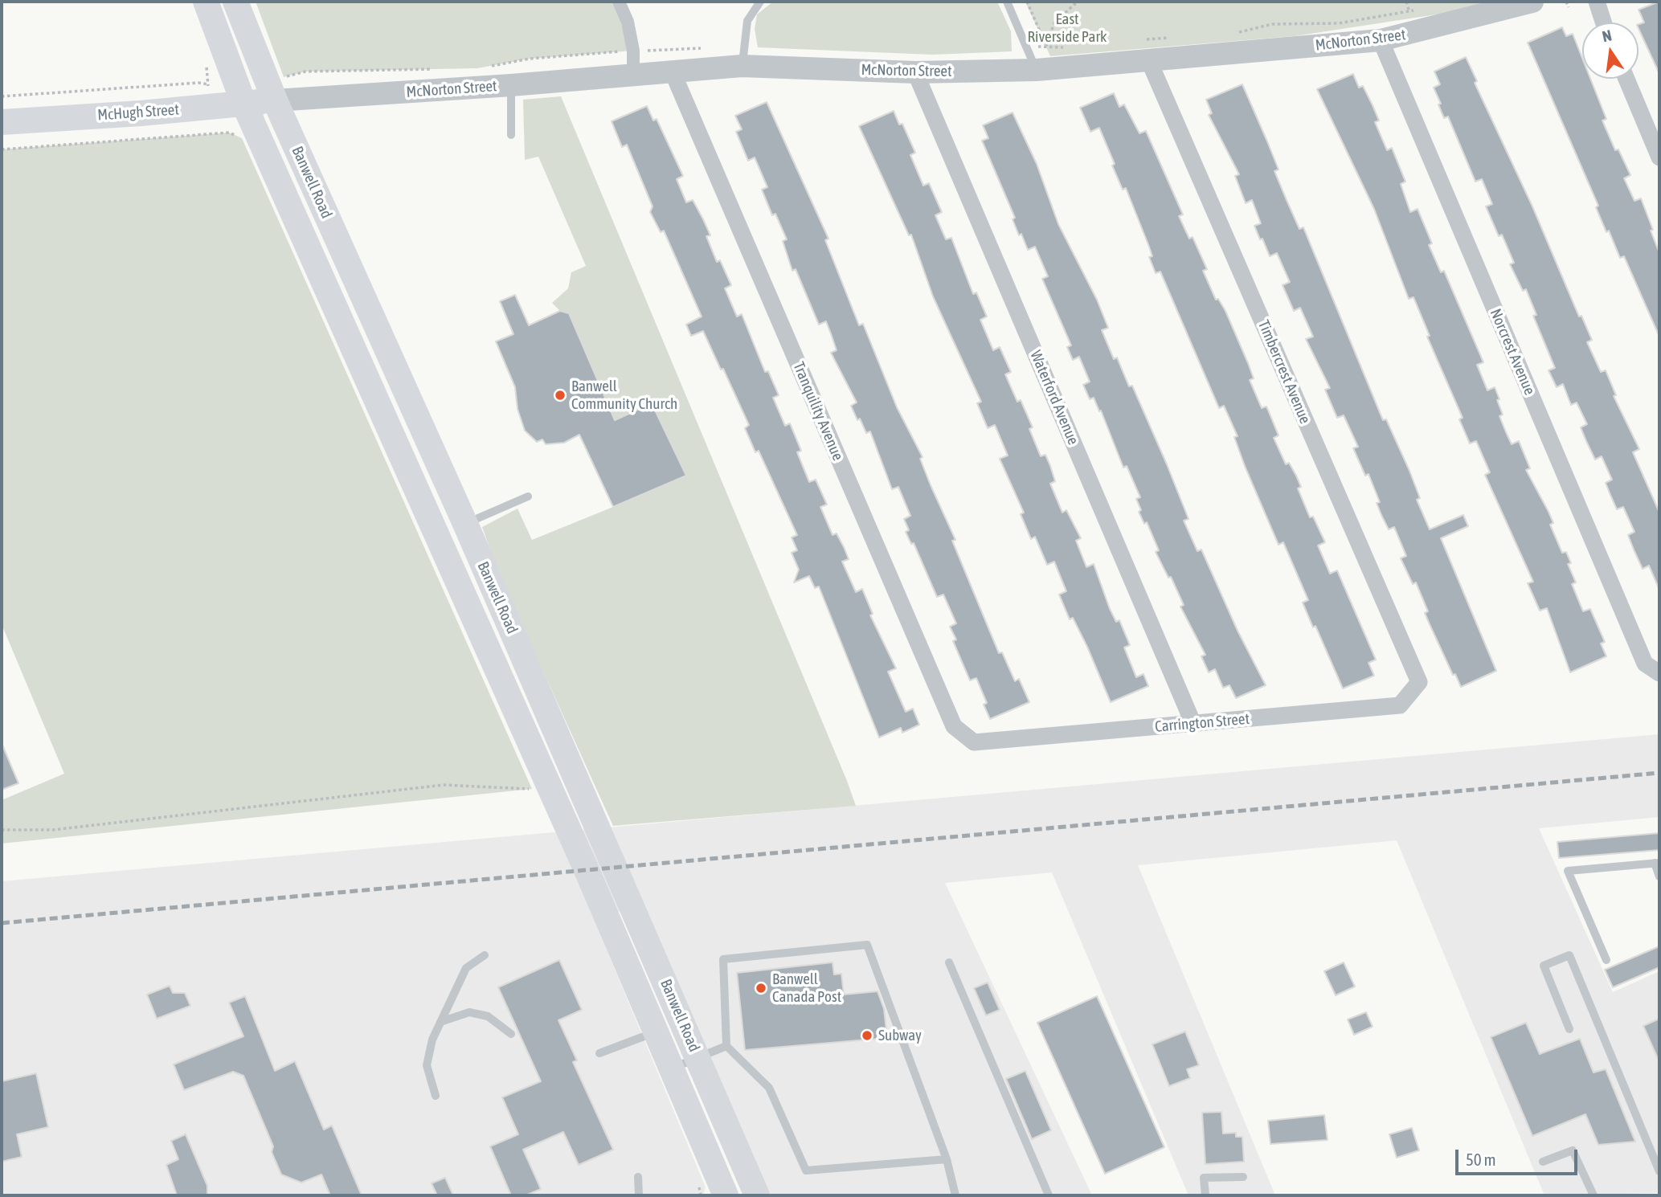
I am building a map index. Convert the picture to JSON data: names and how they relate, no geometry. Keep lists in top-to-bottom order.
{
  "streets": {
    "main road": ["McHugh Street", "Banwell Road"],
    "street": [
      "McNorton Street",
      "Norcrest Avenue",
      "Timbercrest Avenue",
      "Waterford Avenue",
      "Tranquility Avenue",
      "Carrington Street"
    ]
  },
  "crossings": [
    ["McNorton Street", "McHugh Street"],
    ["McNorton Street", "Banwell Road"],
    ["McNorton Street", "Norcrest Avenue"],
    ["McNorton Street", "Timbercrest Avenue"],
    ["McNorton Street", "Waterford Avenue"],
    ["McNorton Street", "Tranquility Avenue"],
    ["McHugh Street", "Banwell Road"],
    ["Timbercrest Avenue", "Carrington Street"],
    ["Waterford Avenue", "Carrington Street"],
    ["Tranquility Avenue", "Carrington Street"]
  ],
  "parks": ["East Riverside Park"],
  "places": ["Banwell Community Church", "Banwell Canada Post", "Subway"],
  "scale_bar": "50 m",
  "north": "top"
}
